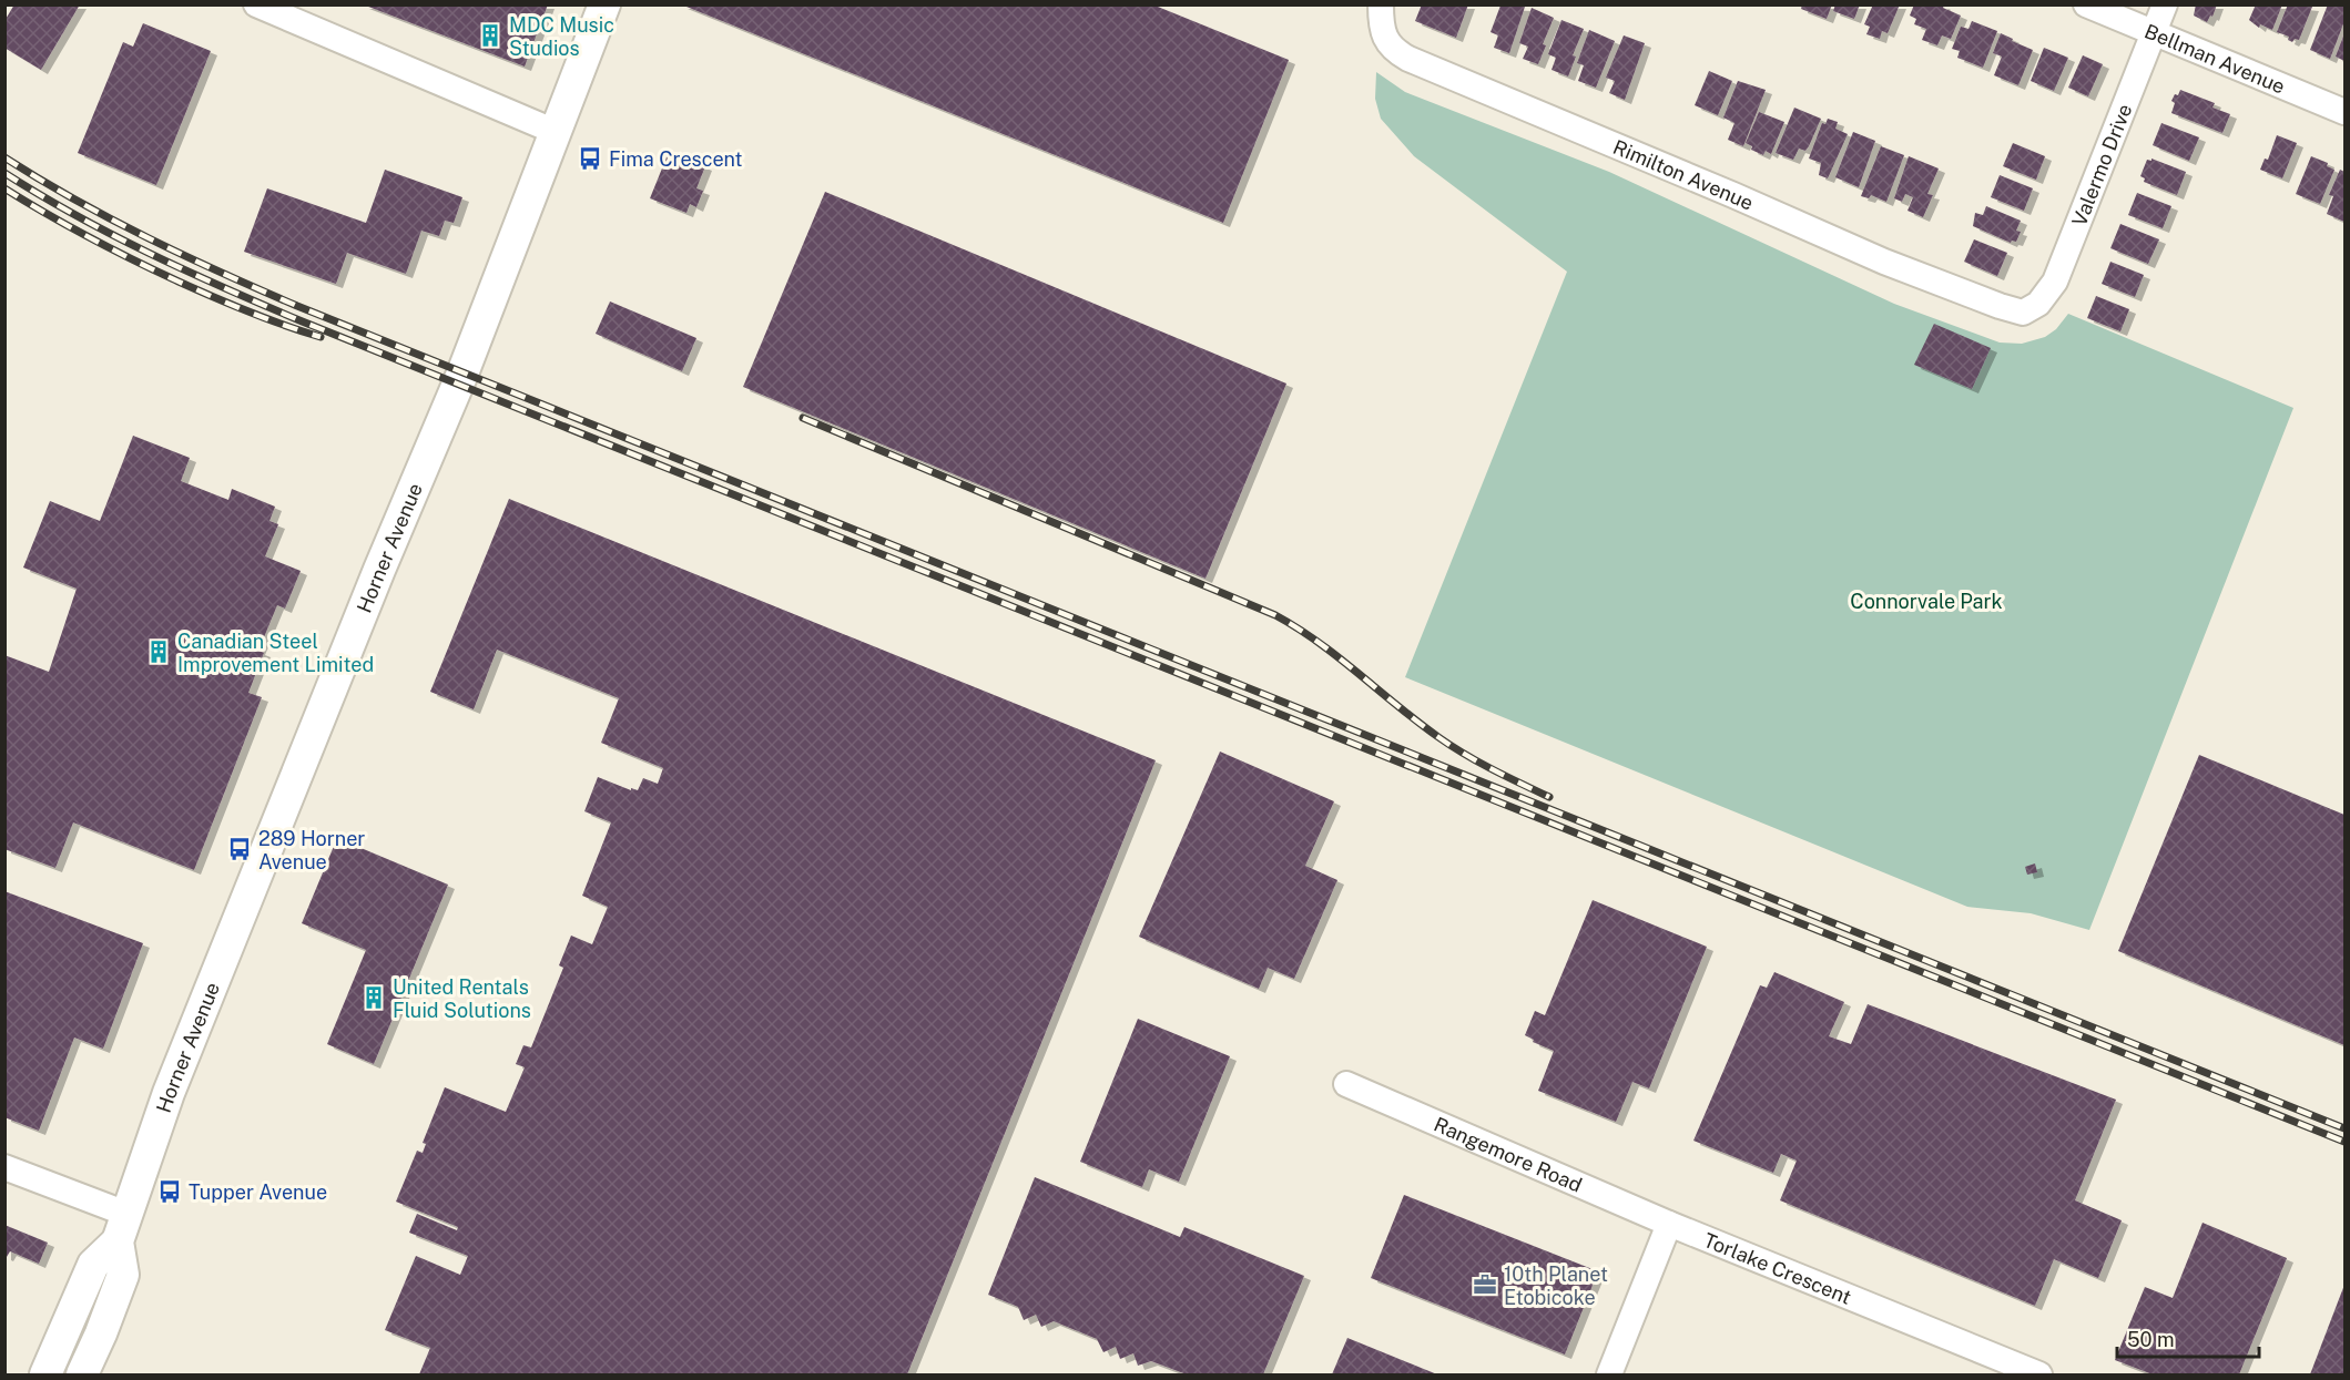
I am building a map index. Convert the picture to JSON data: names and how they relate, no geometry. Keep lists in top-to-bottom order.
{
  "streets": {
    "main road": ["Horner Avenue"],
    "street": [
      "Bellman Avenue",
      "Valermo Drive",
      "Rimilton Avenue",
      "Rangemore Road",
      "Torlake Crescent"
    ]
  },
  "crossings": [
    ["Bellman Avenue", "Valermo Drive"],
    ["Valermo Drive", "Rimilton Avenue"],
    ["Rangemore Road", "Torlake Crescent"]
  ],
  "parks": ["Connorvale Park"],
  "places": {
    "building": ["MDC Music Studios", "Canadian Steel Improvement Limited", "United Rentals Fluid Solutions"],
    "bus stop": ["Fima Crescent", "289 Horner Avenue", "Tupper Avenue"],
    "office": ["10th Planet Etobicoke"]
  },
  "scale_bar": "50 m"
}
